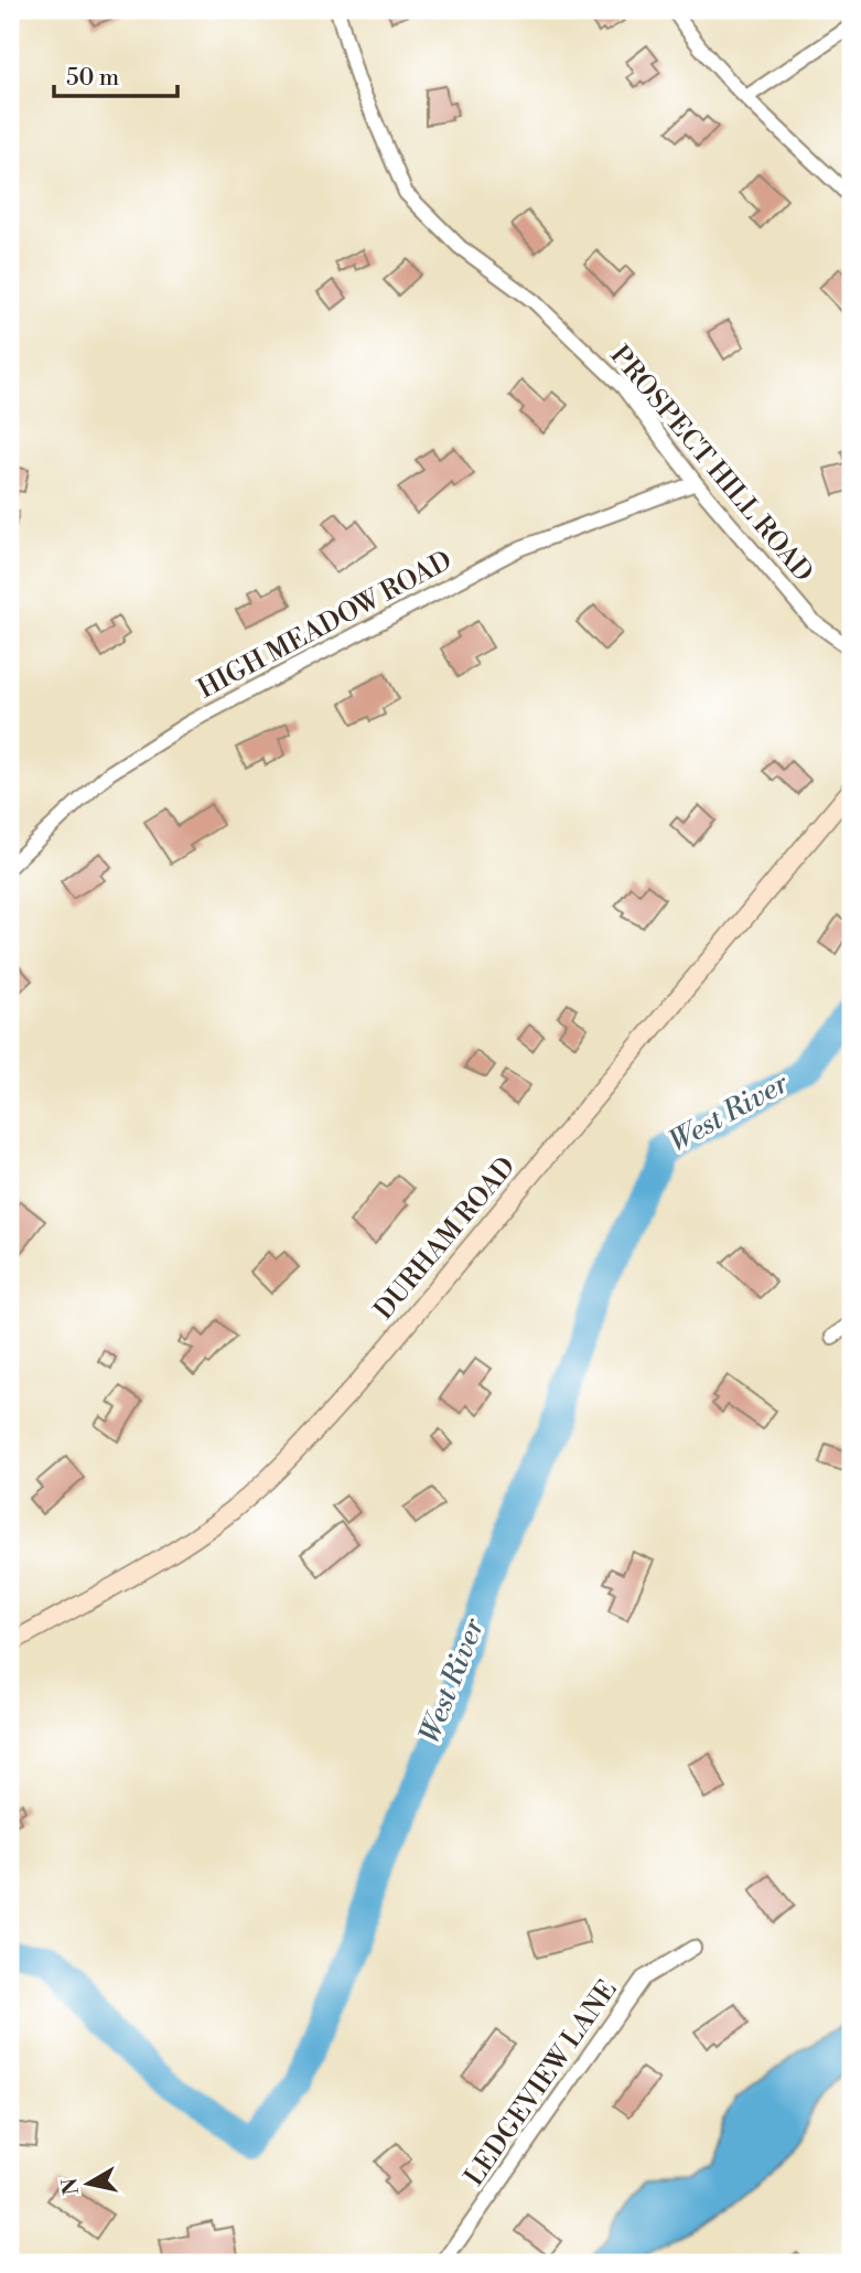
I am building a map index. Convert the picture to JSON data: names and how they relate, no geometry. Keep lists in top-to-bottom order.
{
  "streets": {
    "main road": ["DURHAM ROAD"],
    "street": ["PROSPECT HILL ROAD", "HIGH MEADOW ROAD", "LEDGEVIEW LANE"]
  },
  "crossings": [
    ["PROSPECT HILL ROAD", "HIGH MEADOW ROAD"]
  ],
  "water": ["West River"],
  "scale_bar": "50 m",
  "north": "left"
}
